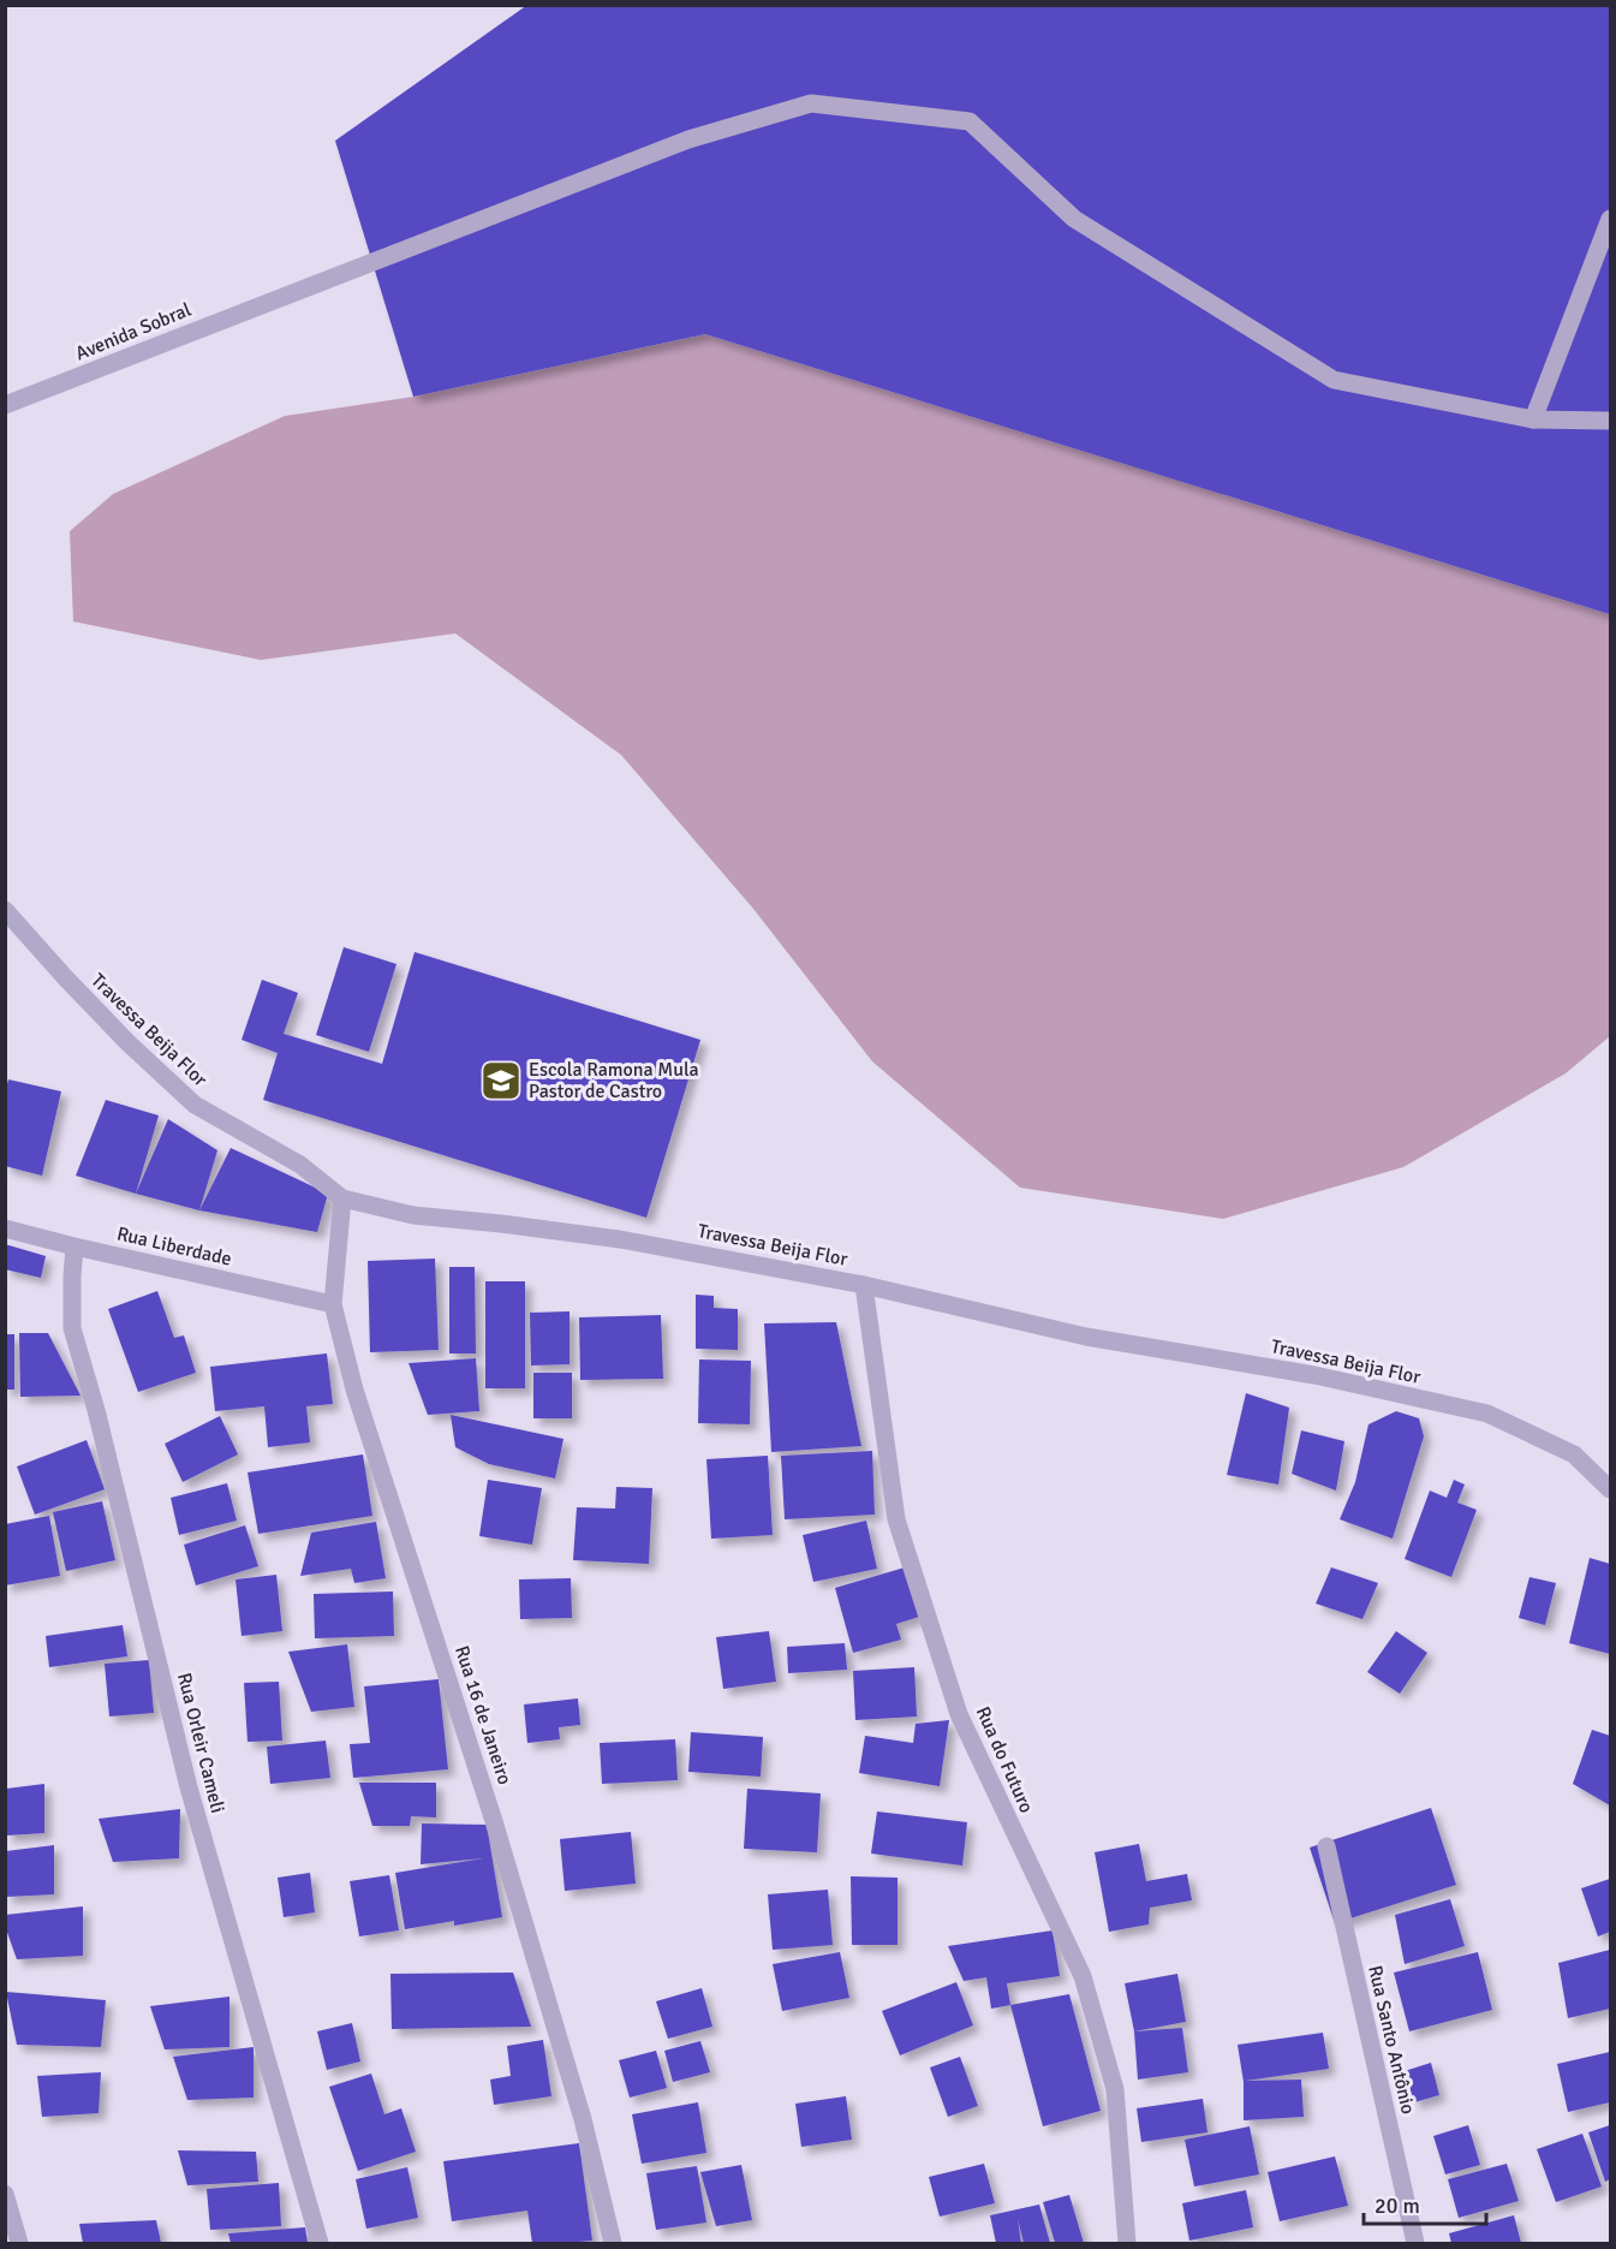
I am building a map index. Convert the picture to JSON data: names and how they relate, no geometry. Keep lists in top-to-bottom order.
{
  "streets": {
    "street": [
      "Avenida Sobral",
      "Travessa Beija Flor",
      "Rua Liberdade",
      "Rua 16 de Janeiro",
      "Rua Orleir Cameli",
      "Rua do Futuro",
      "Rua Santo Antônio"
    ]
  },
  "crossings": [
    ["Travessa Beija Flor", "Rua 16 de Janeiro"],
    ["Travessa Beija Flor", "Rua do Futuro"],
    ["Rua Liberdade", "Rua 16 de Janeiro"],
    ["Rua Liberdade", "Rua Orleir Cameli"]
  ],
  "places": {
    "school or university": ["Escola Ramona Mula Pastor de Castro"]
  },
  "scale_bar": "20 m"
}
